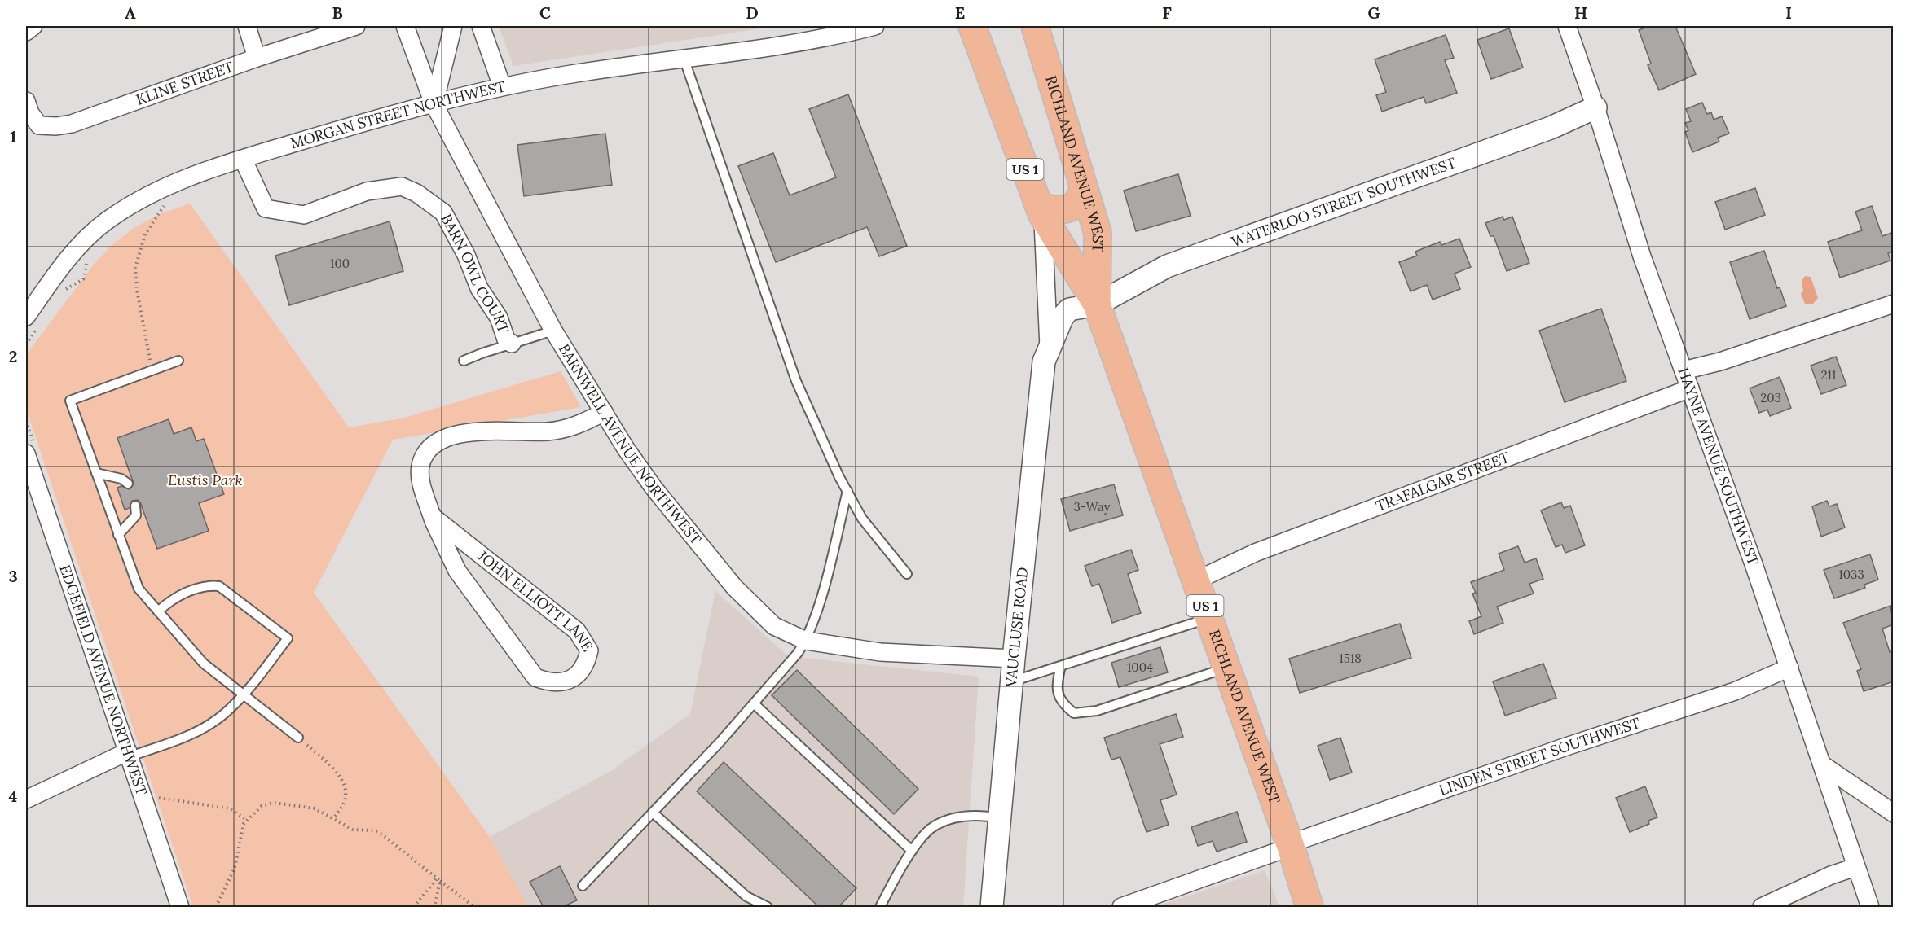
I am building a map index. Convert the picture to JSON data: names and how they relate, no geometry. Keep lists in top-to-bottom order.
{
  "streets": {
    "main road": ["RICHLAND AVENUE WEST", "US 1"],
    "street": [
      "KLINE STREET",
      "MORGAN STREET NORTHWEST",
      "WATERLOO STREET SOUTHWEST",
      "BARN OWL COURT",
      "BARNWELL AVENUE NORTHWEST",
      "HAYNE AVENUE SOUTHWEST",
      "TRAFALGAR STREET",
      "JOHN ELLIOTT LANE",
      "VAUCLUSE ROAD",
      "EDGEFIELD AVENUE NORTHWEST",
      "LINDEN STREET SOUTHWEST"
    ]
  },
  "crossings": [
    ["MORGAN STREET NORTHWEST", "BARN OWL COURT"],
    ["MORGAN STREET NORTHWEST", "BARNWELL AVENUE NORTHWEST"],
    ["RICHLAND AVENUE WEST", "WATERLOO STREET SOUTHWEST"],
    ["RICHLAND AVENUE WEST", "TRAFALGAR STREET"],
    ["RICHLAND AVENUE WEST", "LINDEN STREET SOUTHWEST"],
    ["WATERLOO STREET SOUTHWEST", "HAYNE AVENUE SOUTHWEST"],
    ["WATERLOO STREET SOUTHWEST", "VAUCLUSE ROAD"],
    ["BARNWELL AVENUE NORTHWEST", "JOHN ELLIOTT LANE"],
    ["BARNWELL AVENUE NORTHWEST", "VAUCLUSE ROAD"],
    ["HAYNE AVENUE SOUTHWEST", "TRAFALGAR STREET"],
    ["HAYNE AVENUE SOUTHWEST", "LINDEN STREET SOUTHWEST"]
  ],
  "parks": ["Eustis Park"],
  "house_numbers": [
    "100",
    "211",
    "203",
    "3-Way",
    "1033",
    "1518",
    "1004"
  ],
  "grid": {
    "columns": [
      "A",
      "B",
      "C",
      "D",
      "E",
      "F",
      "G",
      "H",
      "I"
    ],
    "rows": [
      "1",
      "2",
      "3",
      "4"
    ]
  }
}
